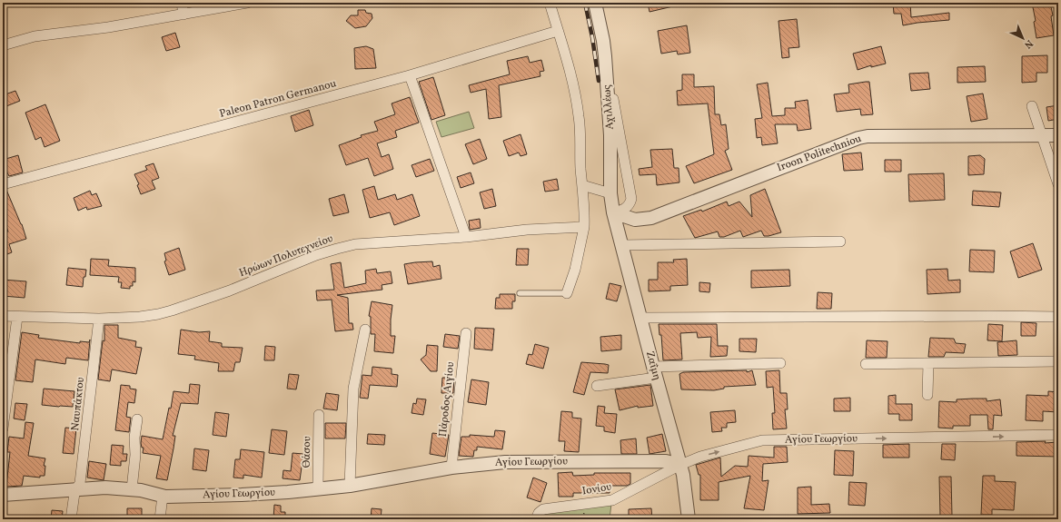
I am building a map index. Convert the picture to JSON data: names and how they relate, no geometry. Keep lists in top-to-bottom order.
{
  "streets": {
    "street": [
      "Paleon Patron Germanou",
      "Αχιλλέως",
      "Iroon Politechniou",
      "Ηρώων Πολυτεχνείου",
      "Ζαΐμη",
      "Πάροδος Αιγίου",
      "Ναυπάκτου",
      "Αγίου Γεωργίου",
      "Θάσου",
      "Ιονίου"
    ]
  },
  "crossings": [
    ["Αχιλλέως", "Iroon Politechniou"],
    ["Αχιλλέως", "Ζαΐμη"],
    ["Iroon Politechniou", "Ζαΐμη"],
    ["Ηρώων Πολυτεχνείου", "Ναυπάκτου"],
    ["Ζαΐμη", "Αγίου Γεωργίου"],
    ["Ζαΐμη", "Ιονίου"],
    ["Πάροδος Αιγίου", "Αγίου Γεωργίου"],
    ["Ναυπάκτου", "Αγίου Γεωργίου"],
    ["Αγίου Γεωργίου", "Θάσου"],
    ["Αγίου Γεωργίου", "Ιονίου"]
  ],
  "north": "bottom right"
}
